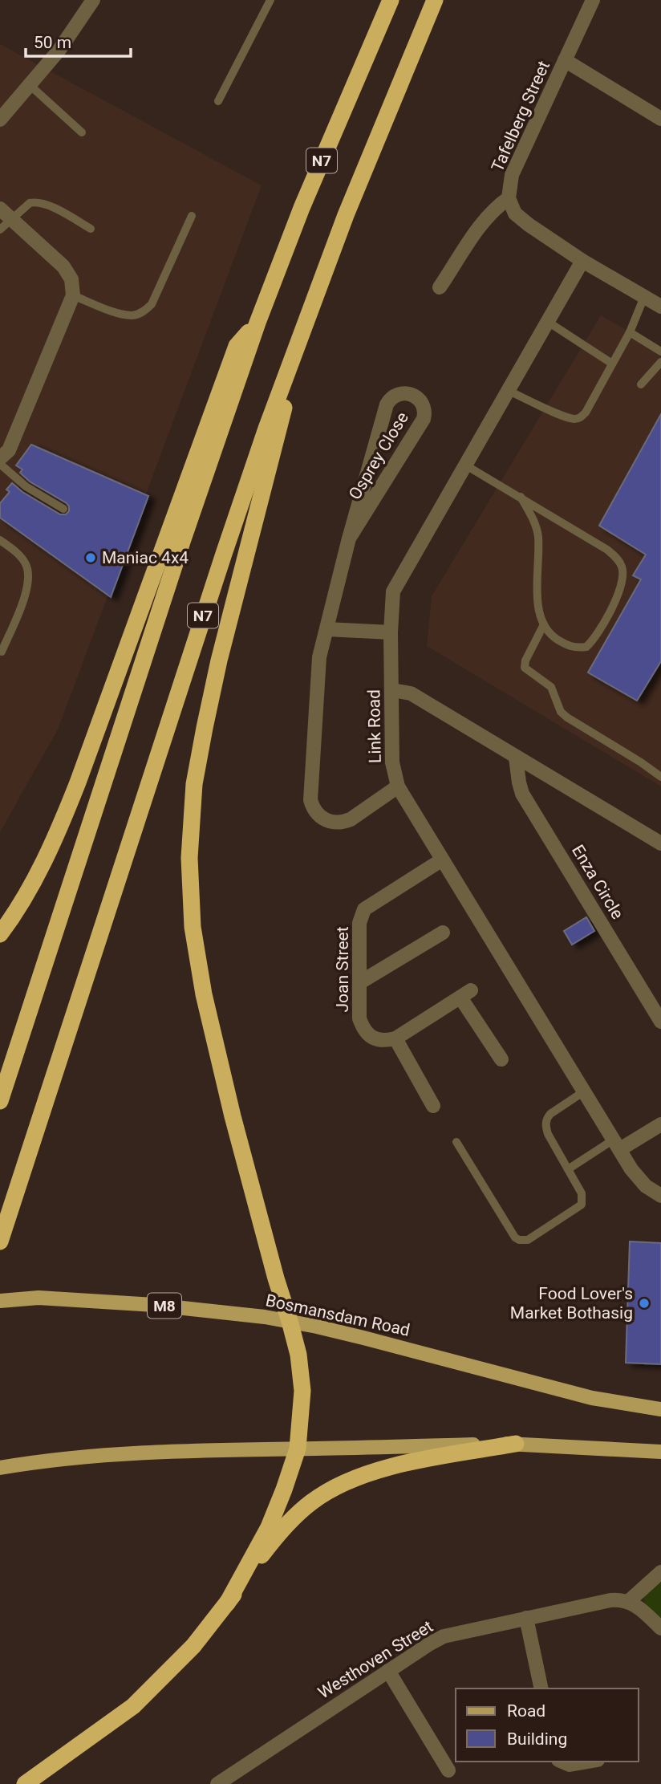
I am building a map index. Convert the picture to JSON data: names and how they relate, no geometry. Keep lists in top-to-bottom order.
{
  "streets": {
    "highway": ["N7"],
    "main road": ["M8", "Bosmansdam Road"],
    "street": [
      "Tafelberg Street",
      "Osprey Close",
      "Link Road",
      "Enza Circle",
      "Joan Street",
      "Westhoven Street"
    ]
  },
  "crossings": [
    ["Tafelberg Street", "Link Road"],
    ["Osprey Close", "Link Road"],
    ["Link Road", "Joan Street"]
  ],
  "places": ["Maniac 4x4", "Food Lover's Market Bothasig"],
  "legend": ["Road", "Building"],
  "scale_bar": "50 m"
}
